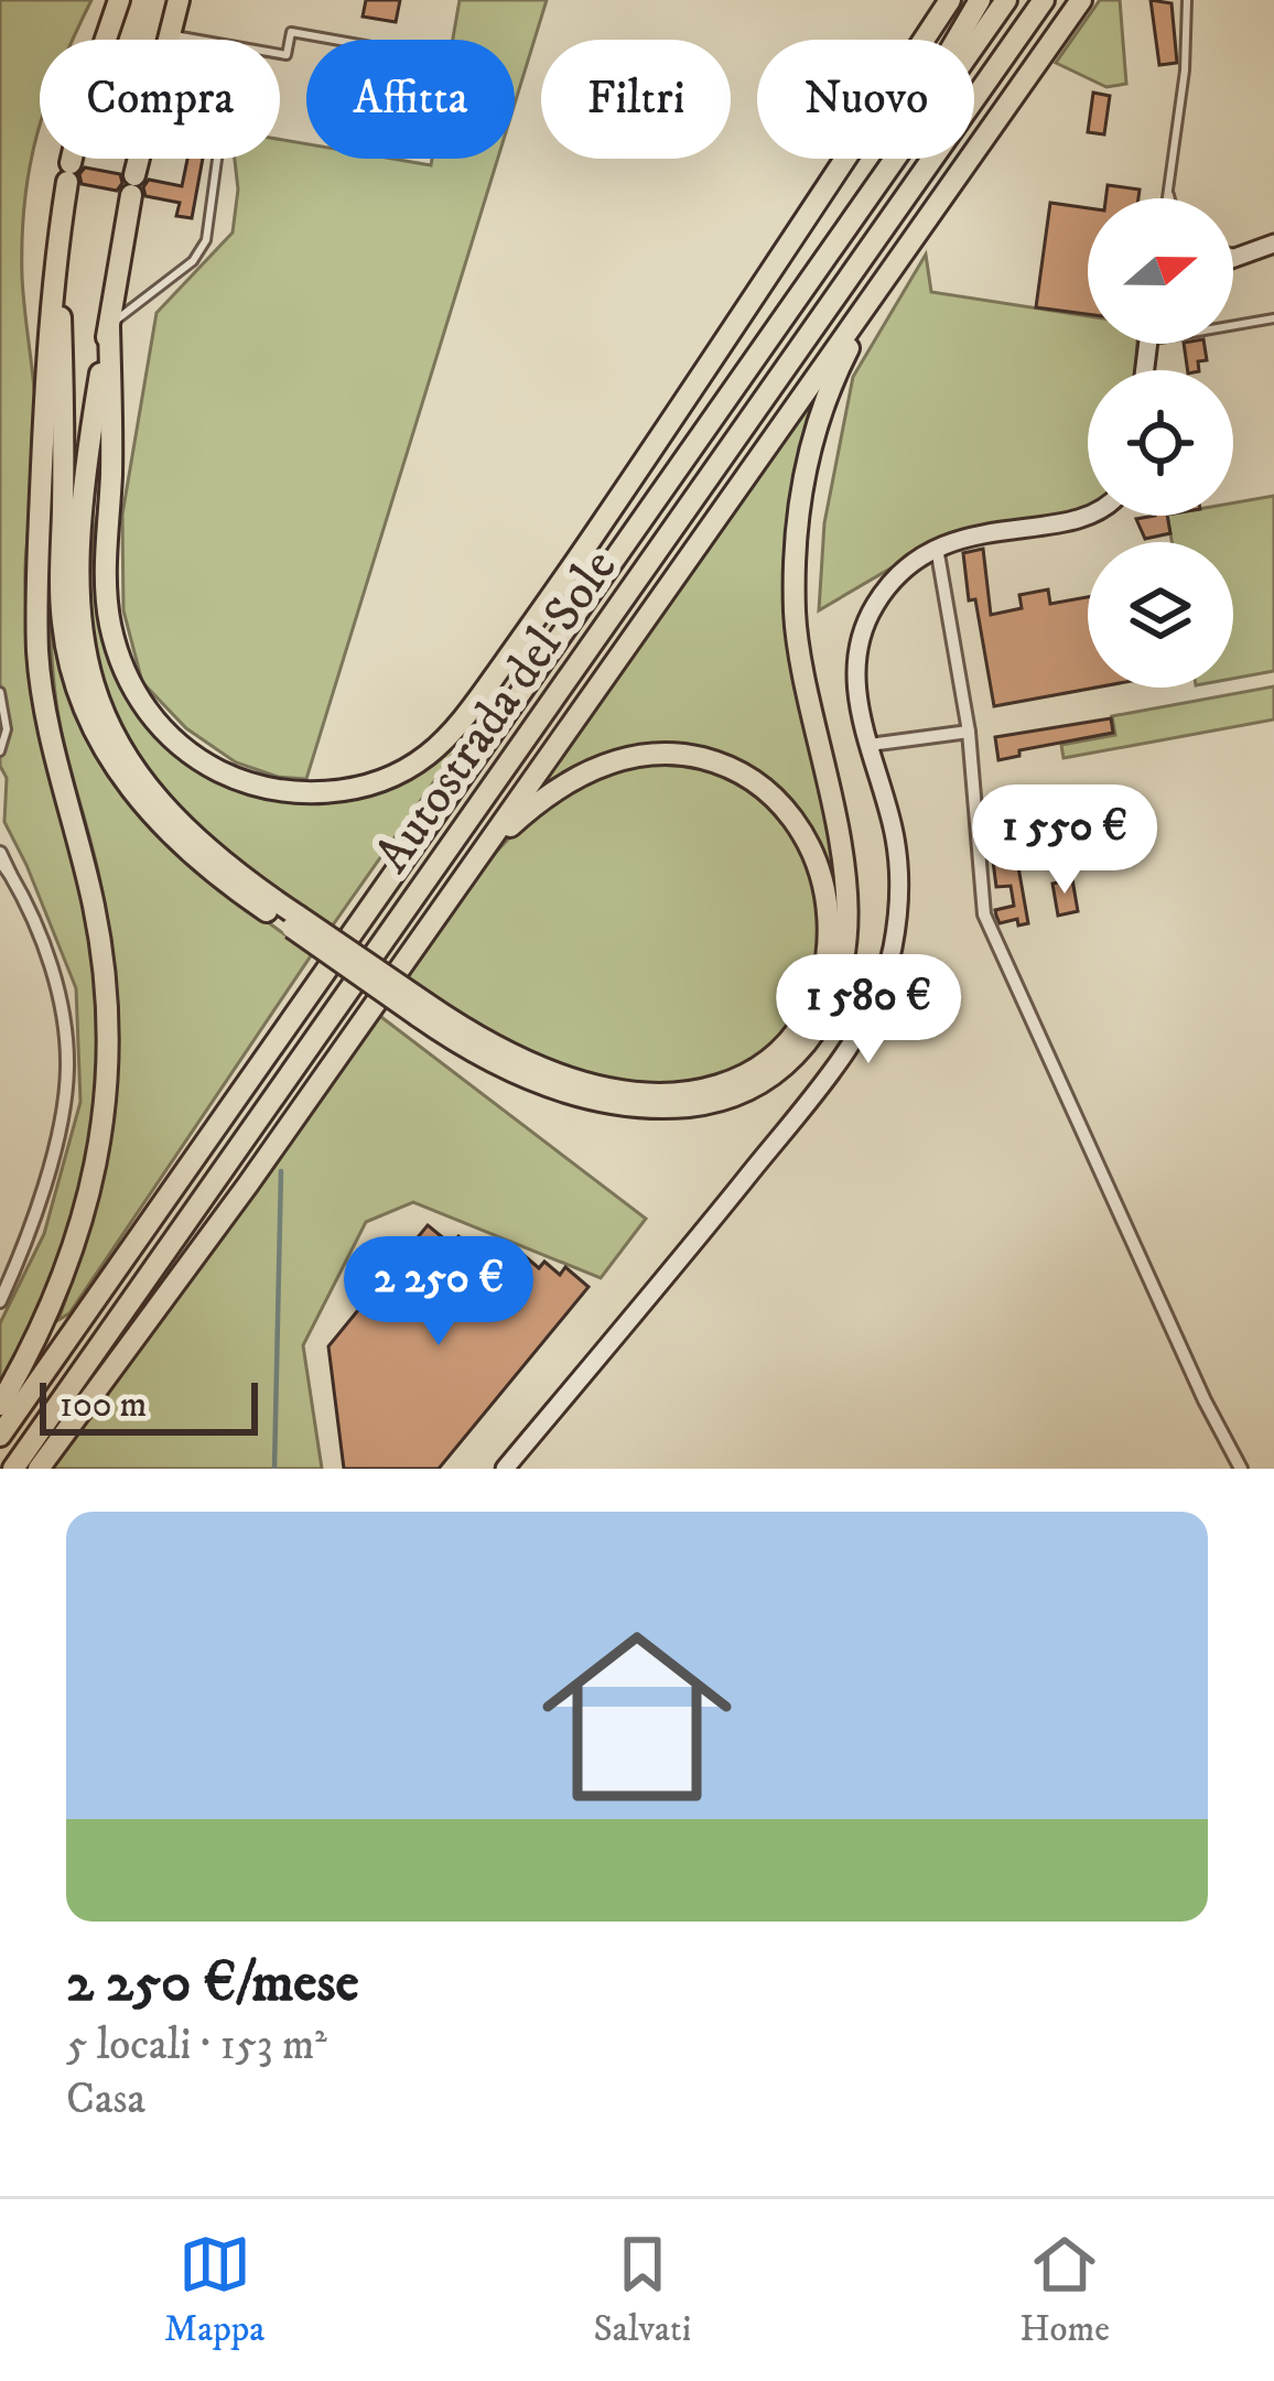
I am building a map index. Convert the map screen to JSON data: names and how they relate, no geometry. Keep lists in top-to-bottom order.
{
  "streets": {
    "highway": ["Autostrada del Sole"]
  },
  "scale_bar": "100 m",
  "north": "right",
  "page": {
    "chip": [
      "Compra",
      "Affitta",
      "Filtri",
      "Nuovo"
    ],
    "price": ["1 550 €", "1 580 €", "2 250 €"],
    "scale": "100 m",
    "list": [
      {
        "name": "2 250 €/mese",
        "note": "5 locali · 153 m² · Casa"
      }
    ],
    "tabs": ["Mappa", "Salvati", "Home"]
  }
}
